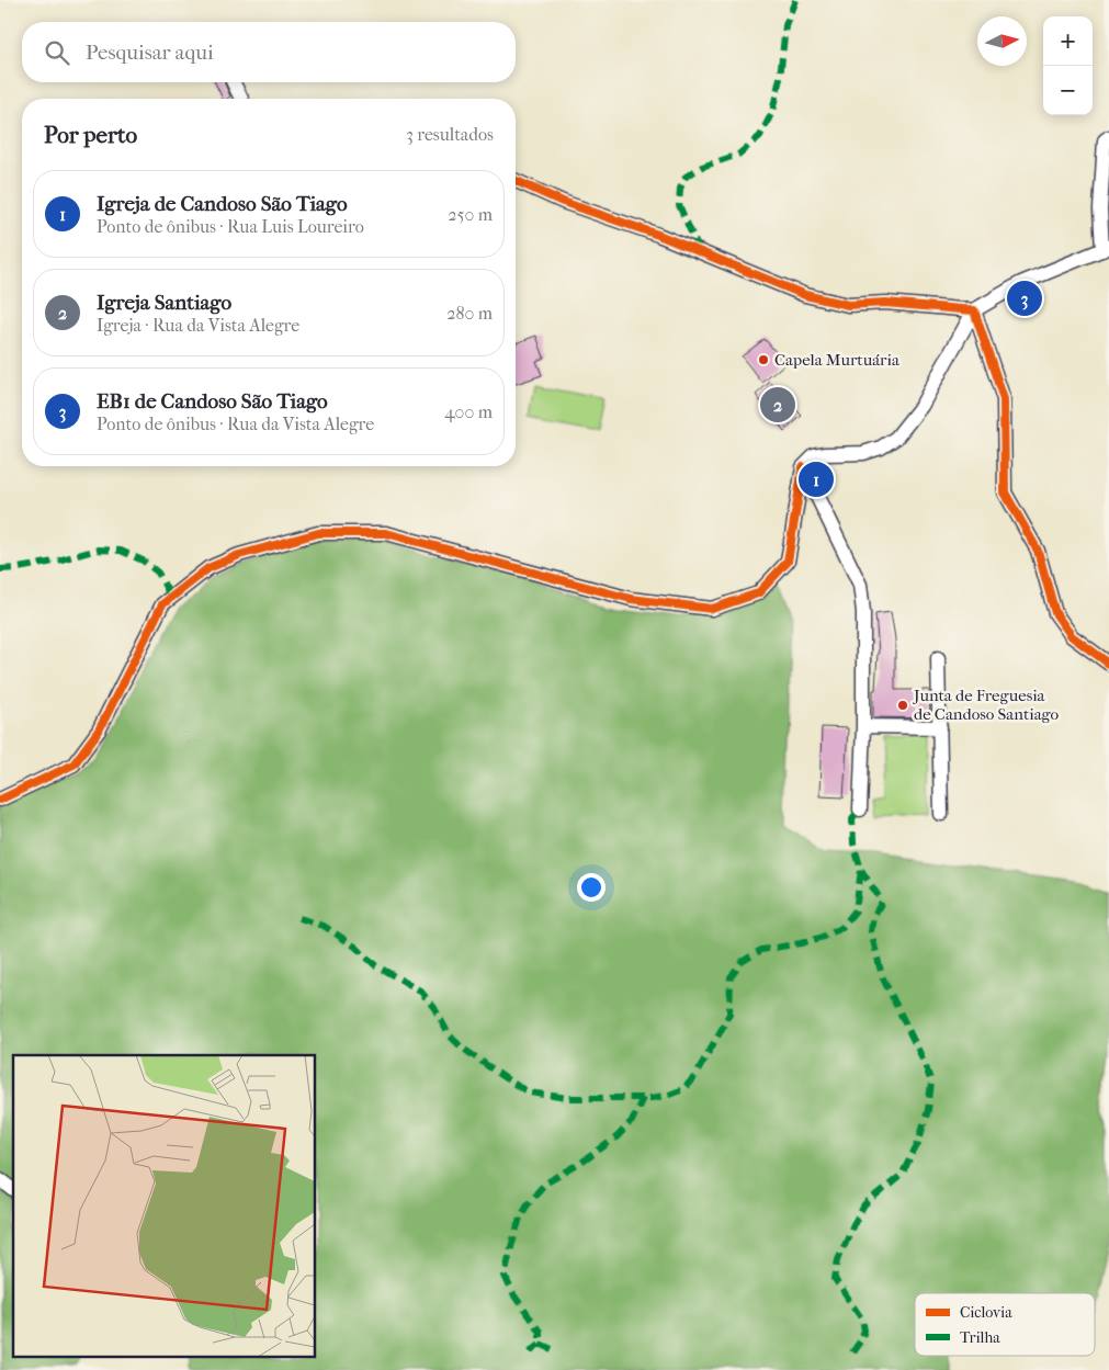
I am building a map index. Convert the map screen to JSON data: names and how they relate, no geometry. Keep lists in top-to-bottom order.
{
  "places": ["Capela Murtuária", "Junta de Freguesia de Candoso Santiago"],
  "legend": ["Ciclovia", "Trilha"],
  "north": "right",
  "page": {
    "map_buttons": ["+", "−"],
    "search": "Pesquisar aqui",
    "heading": ["Por perto", "3 resultados"],
    "list": [
      {
        "mark": "1",
        "name": "Igreja de Candoso São Tiago",
        "note": "Ponto de ônibus · Rua Luis Loureiro",
        "value": "250 m"
      },
      {
        "mark": "2",
        "name": "Igreja Santiago",
        "note": "Igreja · Rua da Vista Alegre",
        "value": "280 m"
      },
      {
        "mark": "3",
        "name": "EB1 de Candoso São Tiago",
        "note": "Ponto de ônibus · Rua da Vista Alegre",
        "value": "400 m"
      }
    ],
    "pins": ["3", "2", "1"]
  }
}
